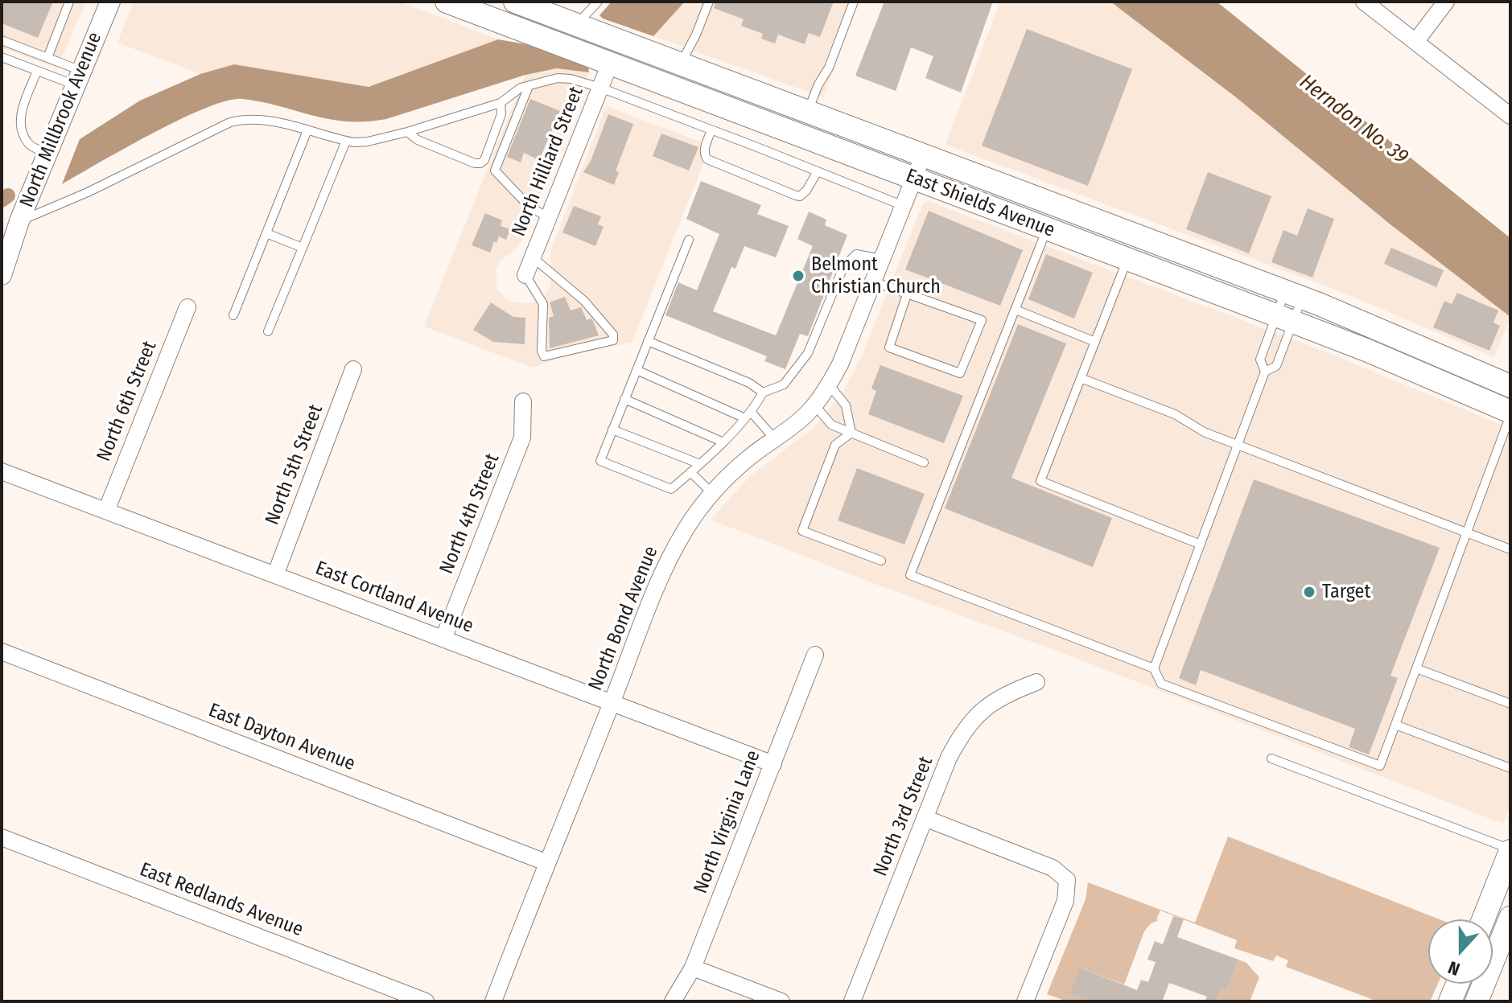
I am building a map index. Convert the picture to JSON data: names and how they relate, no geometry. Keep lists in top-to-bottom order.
{
  "streets": {
    "main road": ["East Shields Avenue"],
    "street": [
      "North Millbrook Avenue",
      "North Hilliard Street",
      "North 6th Street",
      "North 5th Street",
      "North 4th Street",
      "East Cortland Avenue",
      "North Bond Avenue",
      "East Dayton Avenue",
      "North 3rd Street",
      "North Virginia Lane",
      "East Redlands Avenue"
    ]
  },
  "crossings": [
    ["North Hilliard Street", "East Shields Avenue"],
    ["East Shields Avenue", "North Bond Avenue"],
    ["North 6th Street", "East Cortland Avenue"],
    ["North 5th Street", "East Cortland Avenue"],
    ["North 4th Street", "East Cortland Avenue"],
    ["East Cortland Avenue", "North Bond Avenue"],
    ["East Cortland Avenue", "North Virginia Lane"],
    ["North Bond Avenue", "East Dayton Avenue"]
  ],
  "water": ["Herndon No. 39"],
  "places": ["Belmont Christian Church", "Target"],
  "north": "bottom"
}
